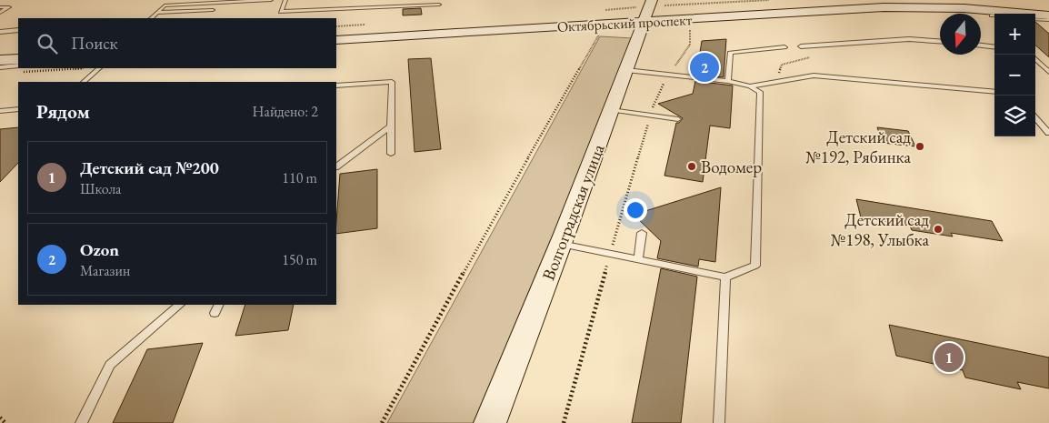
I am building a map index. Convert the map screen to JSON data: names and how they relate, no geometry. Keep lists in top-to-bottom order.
{
  "streets": {
    "main road": ["Октябрьский проспект", "Волгоградская улица"]
  },
  "crossings": [
    ["Октябрьский проспект", "Волгоградская улица"]
  ],
  "places": ["Детский сад №192, Рябинка", "Водомер", "Детский сад №198, Улыбка"],
  "north": "bottom",
  "page": {
    "map_buttons": ["+", "−"],
    "search": "Поиск",
    "pins": ["2", "1"],
    "heading": ["Рядом", "Найдено: 2"],
    "list": [
      {
        "mark": "1",
        "name": "Детский сад №200",
        "note": "Школа",
        "value": "110 m"
      },
      {
        "mark": "2",
        "name": "Ozon",
        "note": "Магазин",
        "value": "150 m"
      }
    ]
  }
}
